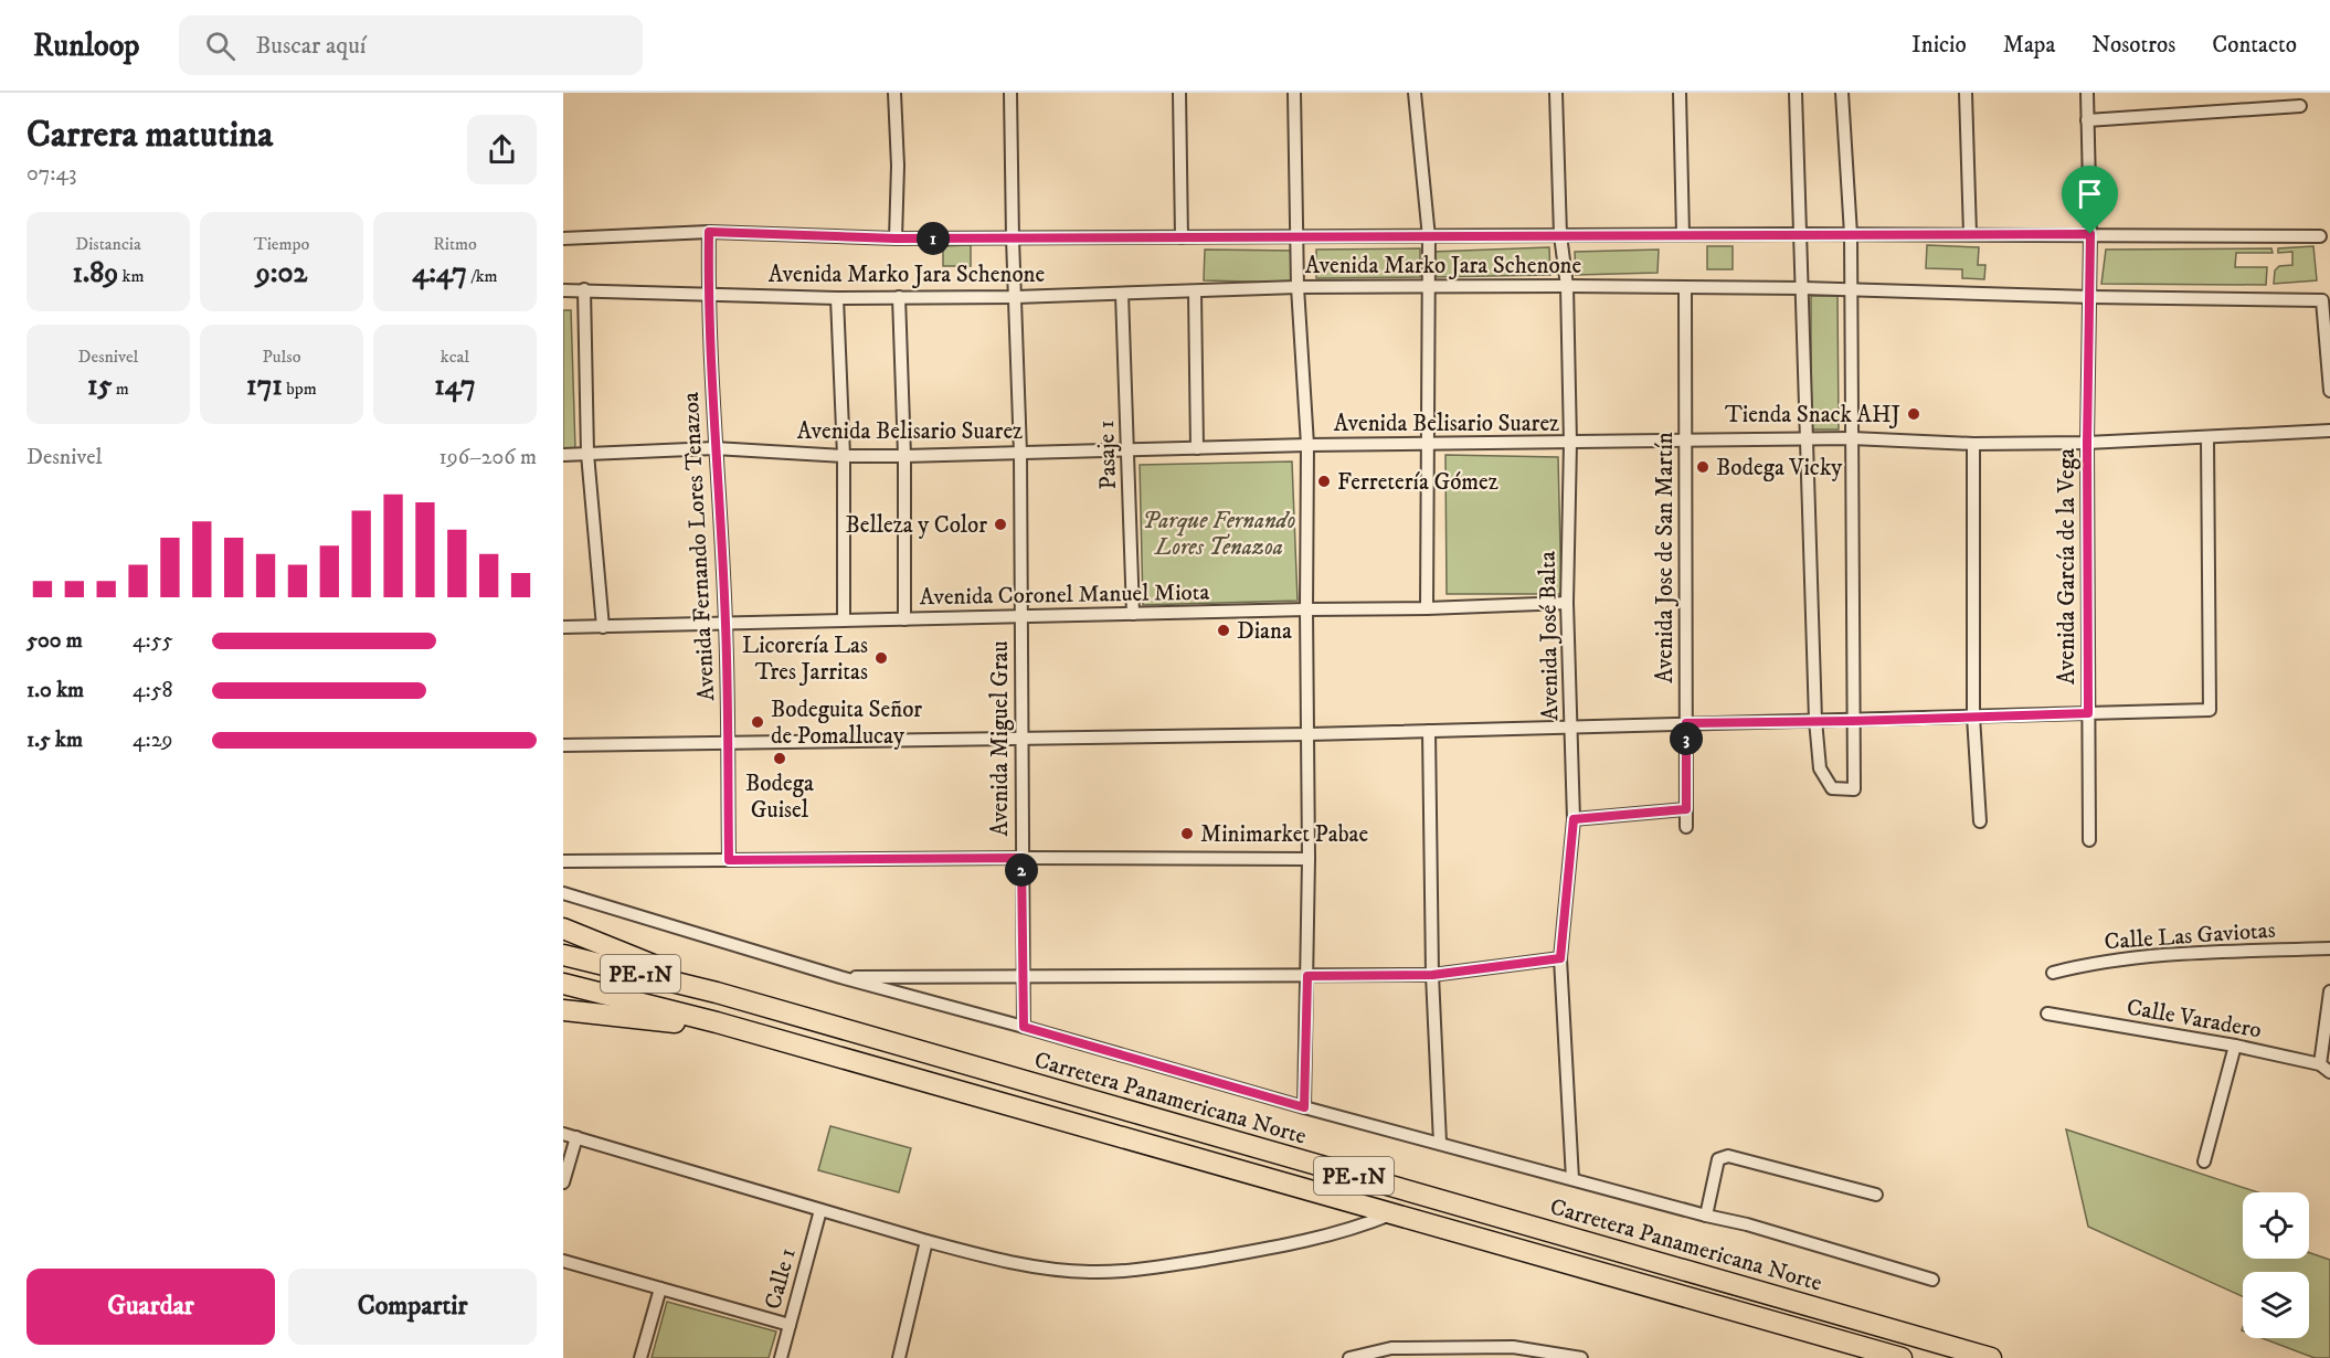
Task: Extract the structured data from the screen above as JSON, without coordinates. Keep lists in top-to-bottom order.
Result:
{
  "streets": {
    "highway": ["PE-1N", "Carretera Panamericana Norte"],
    "street": [
      "Avenida Marko Jara Schenone",
      "Avenida Belisario Suarez",
      "Pasaje 1",
      "Avenida Fernando Lores Tenazoa",
      "Avenida Jose de San Martín",
      "Avenida García de la Vega",
      "Avenida Coronel Manuel Miota",
      "Avenida José Balta",
      "Avenida Miguel Grau",
      "Calle Las Gaviotas",
      "Calle Varadero",
      "Calle 1"
    ]
  },
  "crossings": [
    ["Avenida Marko Jara Schenone", "Pasaje 1"],
    ["Avenida Marko Jara Schenone", "Avenida Fernando Lores Tenazoa"],
    ["Avenida Marko Jara Schenone", "Avenida Jose de San Martín"],
    ["Avenida Marko Jara Schenone", "Avenida García de la Vega"],
    ["Avenida Marko Jara Schenone", "Avenida José Balta"],
    ["Avenida Marko Jara Schenone", "Avenida Miguel Grau"],
    ["Avenida Belisario Suarez", "Pasaje 1"],
    ["Avenida Belisario Suarez", "Avenida Fernando Lores Tenazoa"],
    ["Avenida Belisario Suarez", "Avenida Jose de San Martín"],
    ["Avenida Belisario Suarez", "Avenida García de la Vega"],
    ["Avenida Belisario Suarez", "Avenida José Balta"],
    ["Avenida Belisario Suarez", "Avenida Miguel Grau"],
    ["Pasaje 1", "Avenida Coronel Manuel Miota"],
    ["Avenida Fernando Lores Tenazoa", "Avenida Coronel Manuel Miota"],
    ["Avenida Coronel Manuel Miota", "Avenida José Balta"],
    ["Avenida Coronel Manuel Miota", "Avenida Miguel Grau"]
  ],
  "parks": ["Parque Fernando Lores Tenazoa"],
  "places": [
    "Tienda Snack AHJ",
    "Bodega Vicky",
    "Ferretería Gómez",
    "Belleza y Color",
    "Diana",
    "Licorería Las Tres Jarritas",
    "Bodeguita Señor de Pomallucay",
    "Bodega Guisel",
    "Minimarket Pabae"
  ],
  "page": {
    "header": "Runloop",
    "search": "Buscar aquí",
    "nav": [
      "Inicio",
      "Mapa",
      "Nosotros",
      "Contacto"
    ],
    "heading": ["Carrera matutina", "07:43"],
    "stats": [
      ["Distancia", "1.89 km"],
      ["Tiempo", "9:02"],
      ["Ritmo", "4:47 /km"],
      ["Desnivel", "15 m"],
      ["Pulso", "171 bpm"],
      ["kcal", "147"]
    ],
    "pins": ["1", "3", "2"],
    "chart": ["Desnivel", "196–206 m"],
    "list": [
      {
        "name": "500 m",
        "note": "4:55"
      },
      {
        "name": "1.0 km",
        "note": "4:58"
      },
      {
        "name": "1.5 km",
        "note": "4:29"
      }
    ],
    "buttons": ["Guardar", "Compartir"]
  }
}
